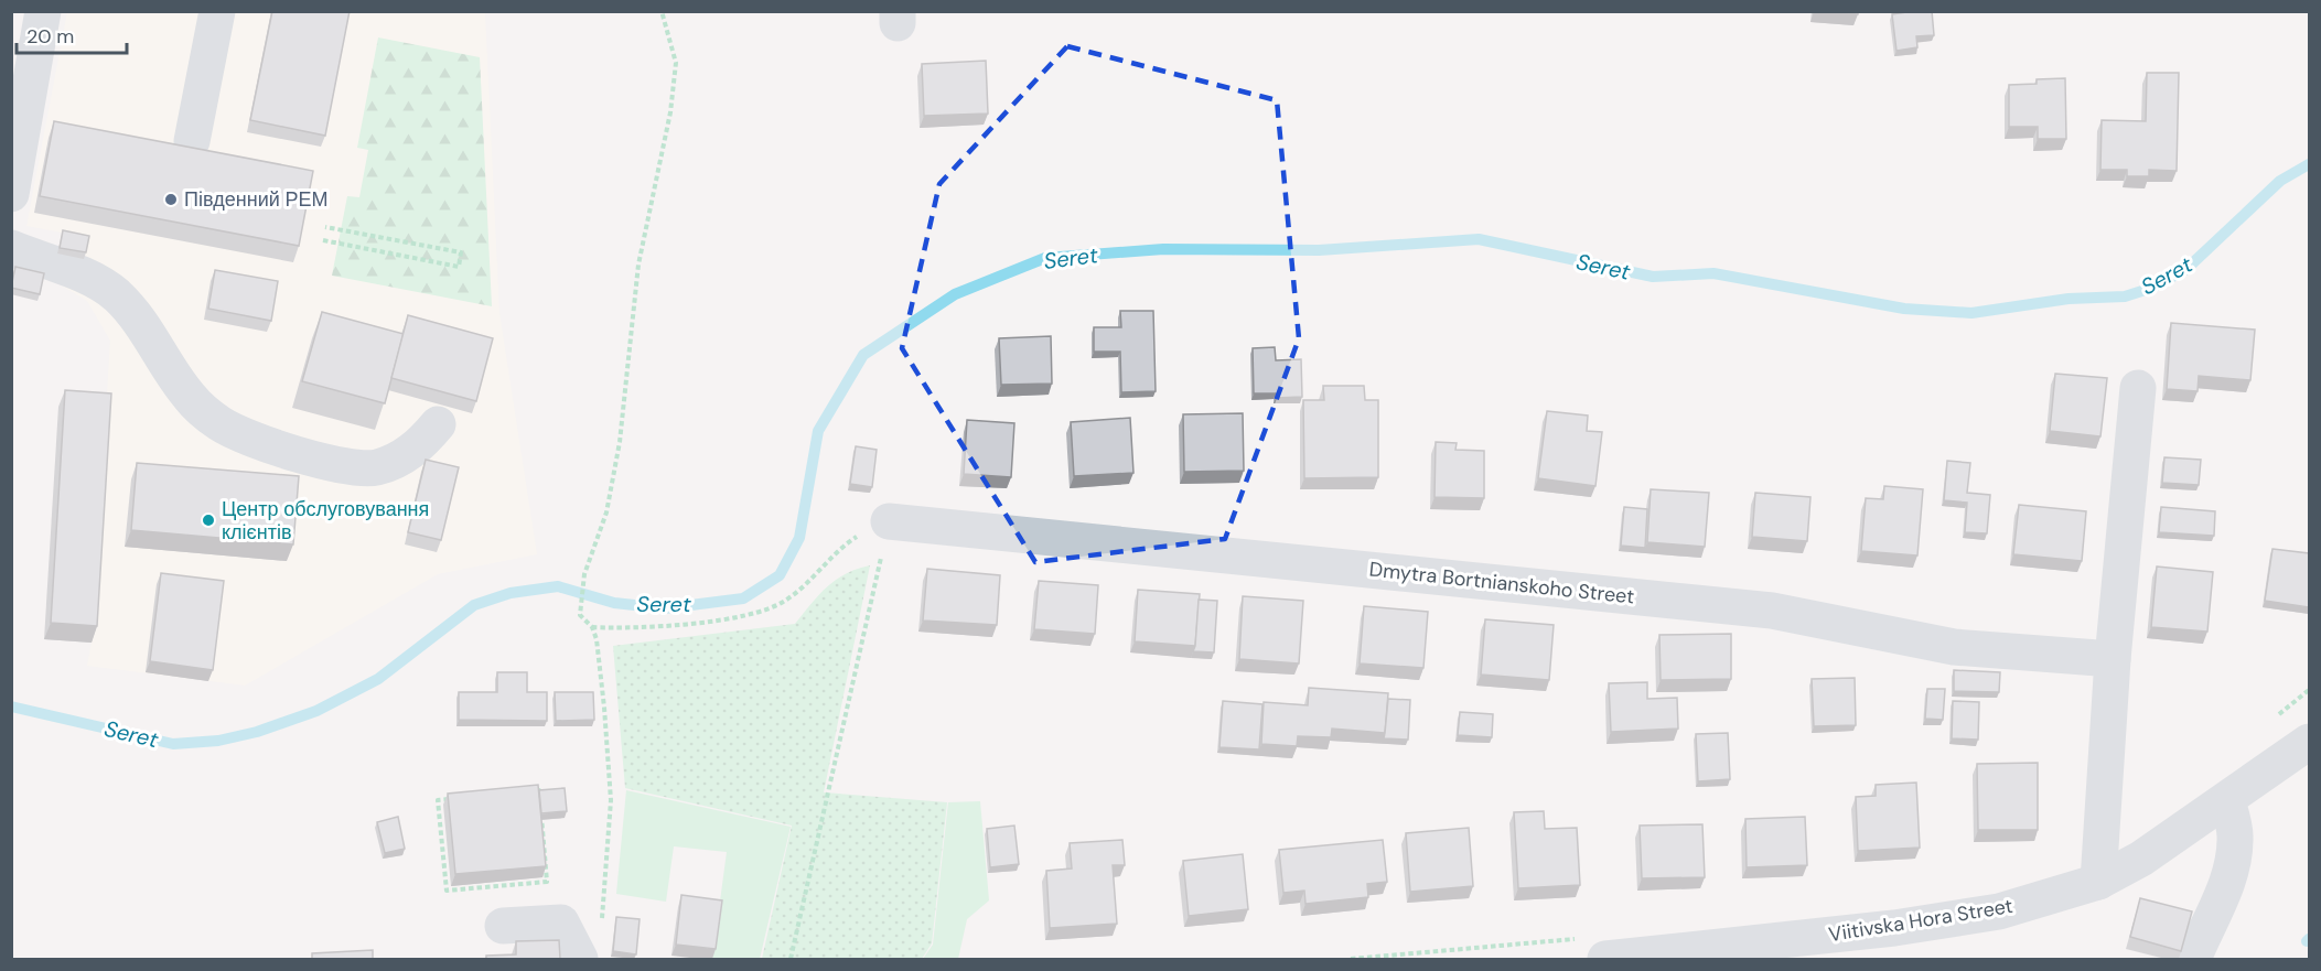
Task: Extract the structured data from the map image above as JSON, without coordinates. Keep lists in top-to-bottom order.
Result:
{
  "streets": {
    "street": ["Dmytra Bortnianskoho Street", "Viitivska Hora Street"]
  },
  "water": ["Seret"],
  "places": ["Південний РЕМ", "Центр обслуговування клієнтів"],
  "scale_bar": "20 m"
}
